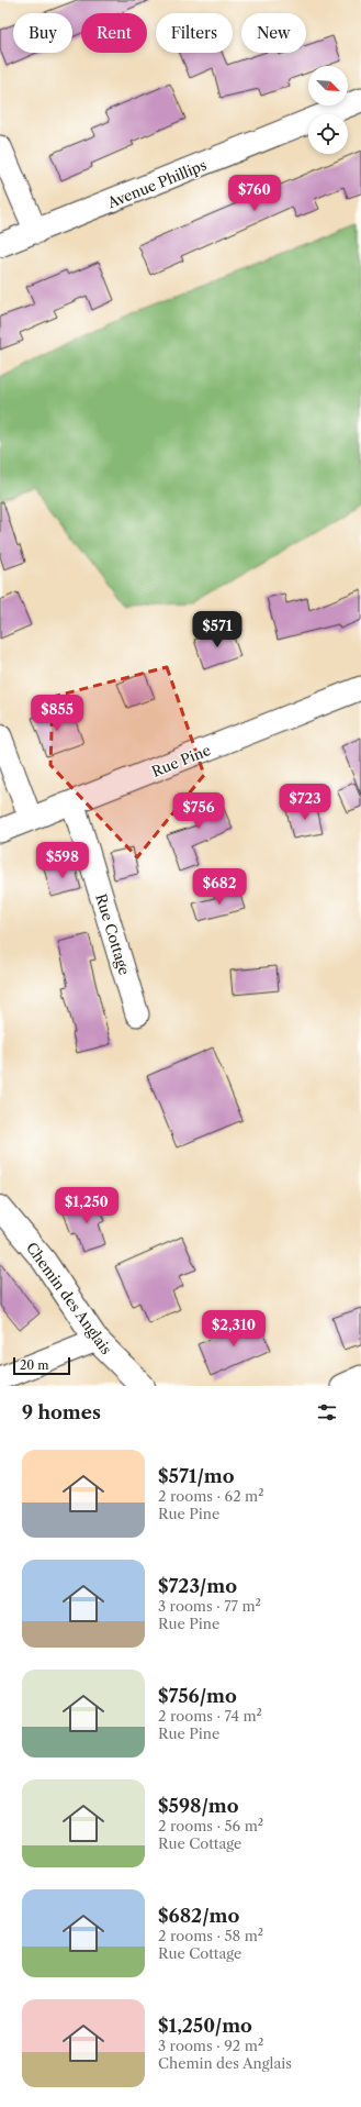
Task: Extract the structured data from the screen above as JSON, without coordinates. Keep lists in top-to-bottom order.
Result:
{
  "streets": {
    "street": [
      "Avenue Phillips",
      "Rue Pine",
      "Rue Cottage",
      "Chemin des Anglais"
    ]
  },
  "crossings": [
    ["Rue Pine", "Rue Cottage"]
  ],
  "scale_bar": "20 m",
  "north": "bottom right",
  "page": {
    "chip": [
      "Buy",
      "Rent",
      "Filters",
      "New"
    ],
    "price": [
      "$760",
      "$571",
      "$855",
      "$723",
      "$756",
      "$598",
      "$682",
      "$1,250",
      "$2,310"
    ],
    "scale": "20 m",
    "heading": "9 homes",
    "list": [
      {
        "name": "$571/mo",
        "note": "2 rooms · 62 m² · Rue Pine"
      },
      {
        "name": "$723/mo",
        "note": "3 rooms · 77 m² · Rue Pine"
      },
      {
        "name": "$756/mo",
        "note": "2 rooms · 74 m² · Rue Pine"
      },
      {
        "name": "$598/mo",
        "note": "2 rooms · 56 m² · Rue Cottage"
      },
      {
        "name": "$682/mo",
        "note": "2 rooms · 58 m² · Rue Cottage"
      },
      {
        "name": "$1,250/mo",
        "note": "3 rooms · 92 m² · Chemin des Anglais"
      }
    ]
  }
}
